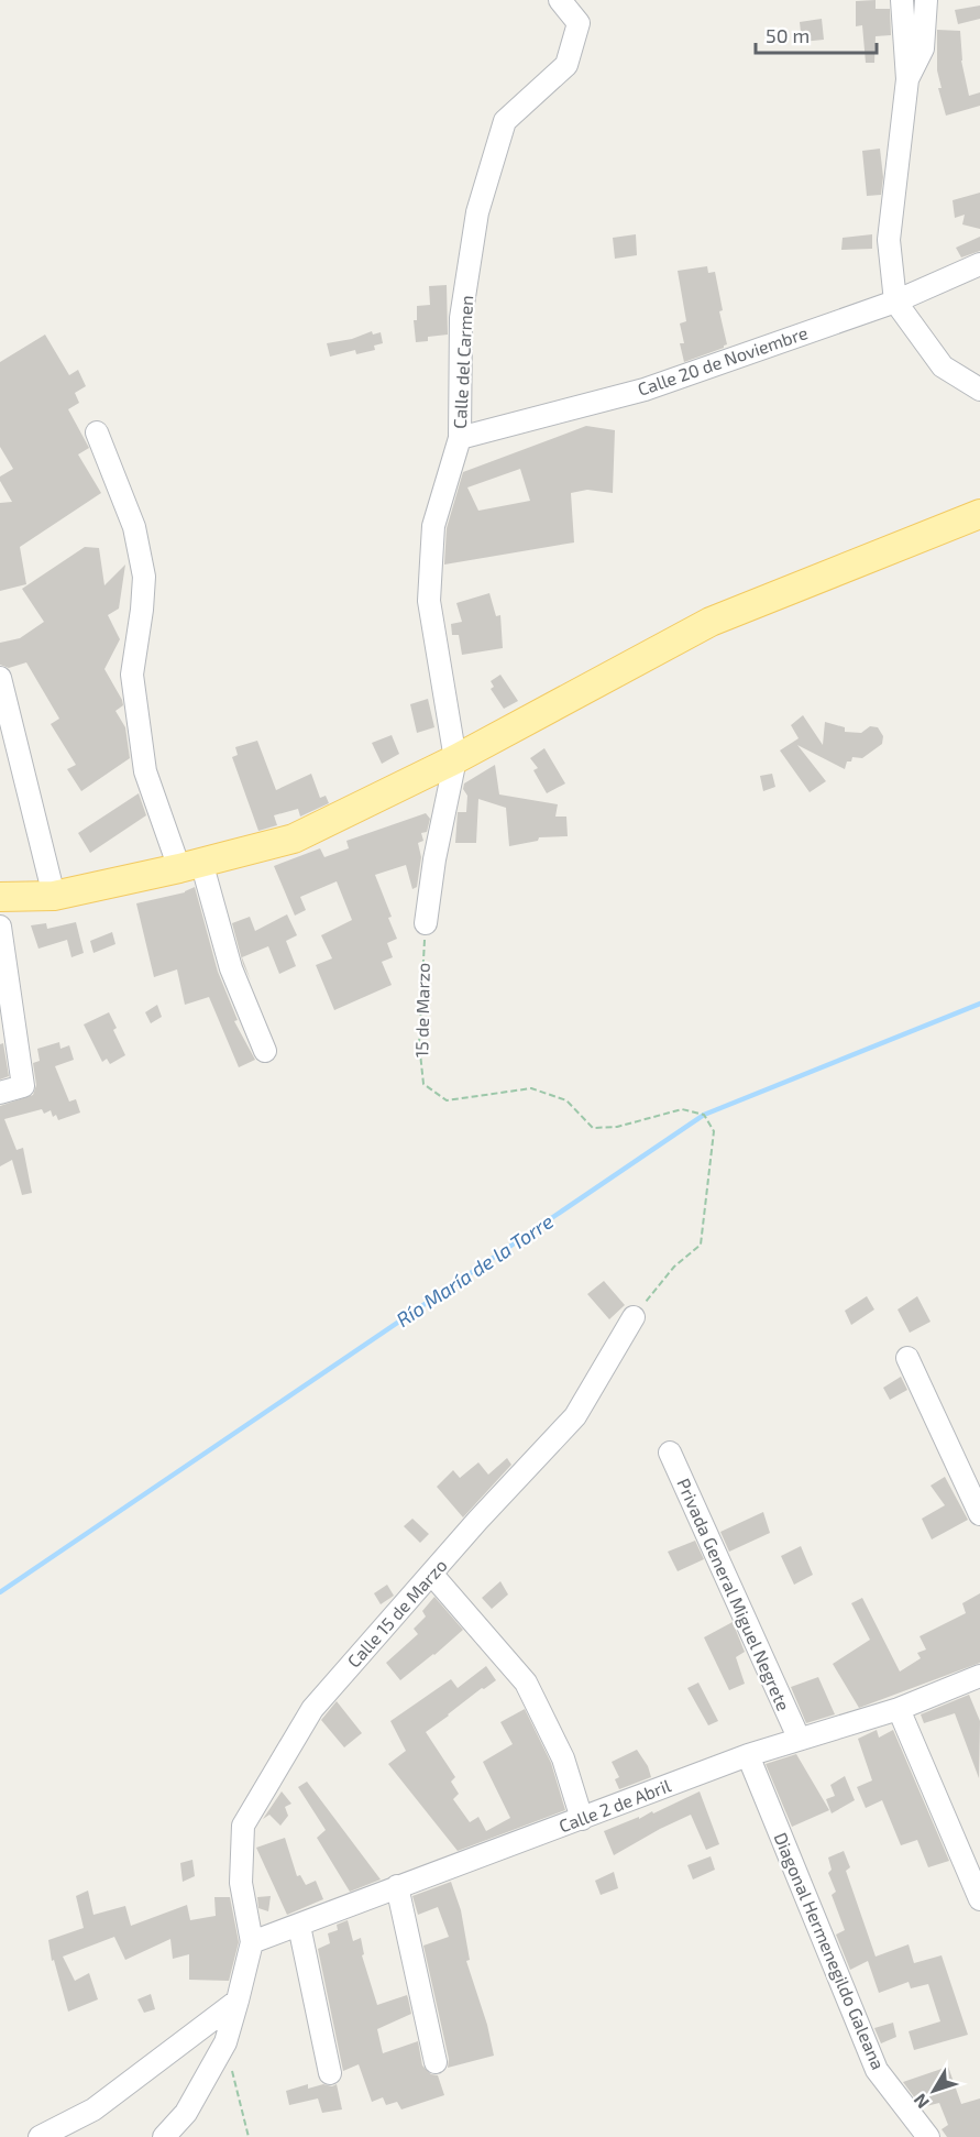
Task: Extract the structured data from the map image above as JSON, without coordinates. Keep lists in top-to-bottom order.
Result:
{
  "streets": {
    "street": [
      "Calle 20 de Noviembre",
      "Calle del Carmen",
      "Privada General Miguel Negrete",
      "Calle 15 de Marzo",
      "Calle 2 de Abril",
      "Diagonal Hermenegildo Galeana"
    ],
    "path": ["15 de Marzo"]
  },
  "crossings": [
    ["Calle 20 de Noviembre", "Calle del Carmen"],
    ["15 de Marzo", "Calle 15 de Marzo"],
    ["Privada General Miguel Negrete", "Calle 2 de Abril"],
    ["Calle 15 de Marzo", "Calle 2 de Abril"],
    ["Calle 2 de Abril", "Diagonal Hermenegildo Galeana"]
  ],
  "water": ["Río María de la Torre"],
  "scale_bar": "50 m",
  "north": "bottom left"
}
